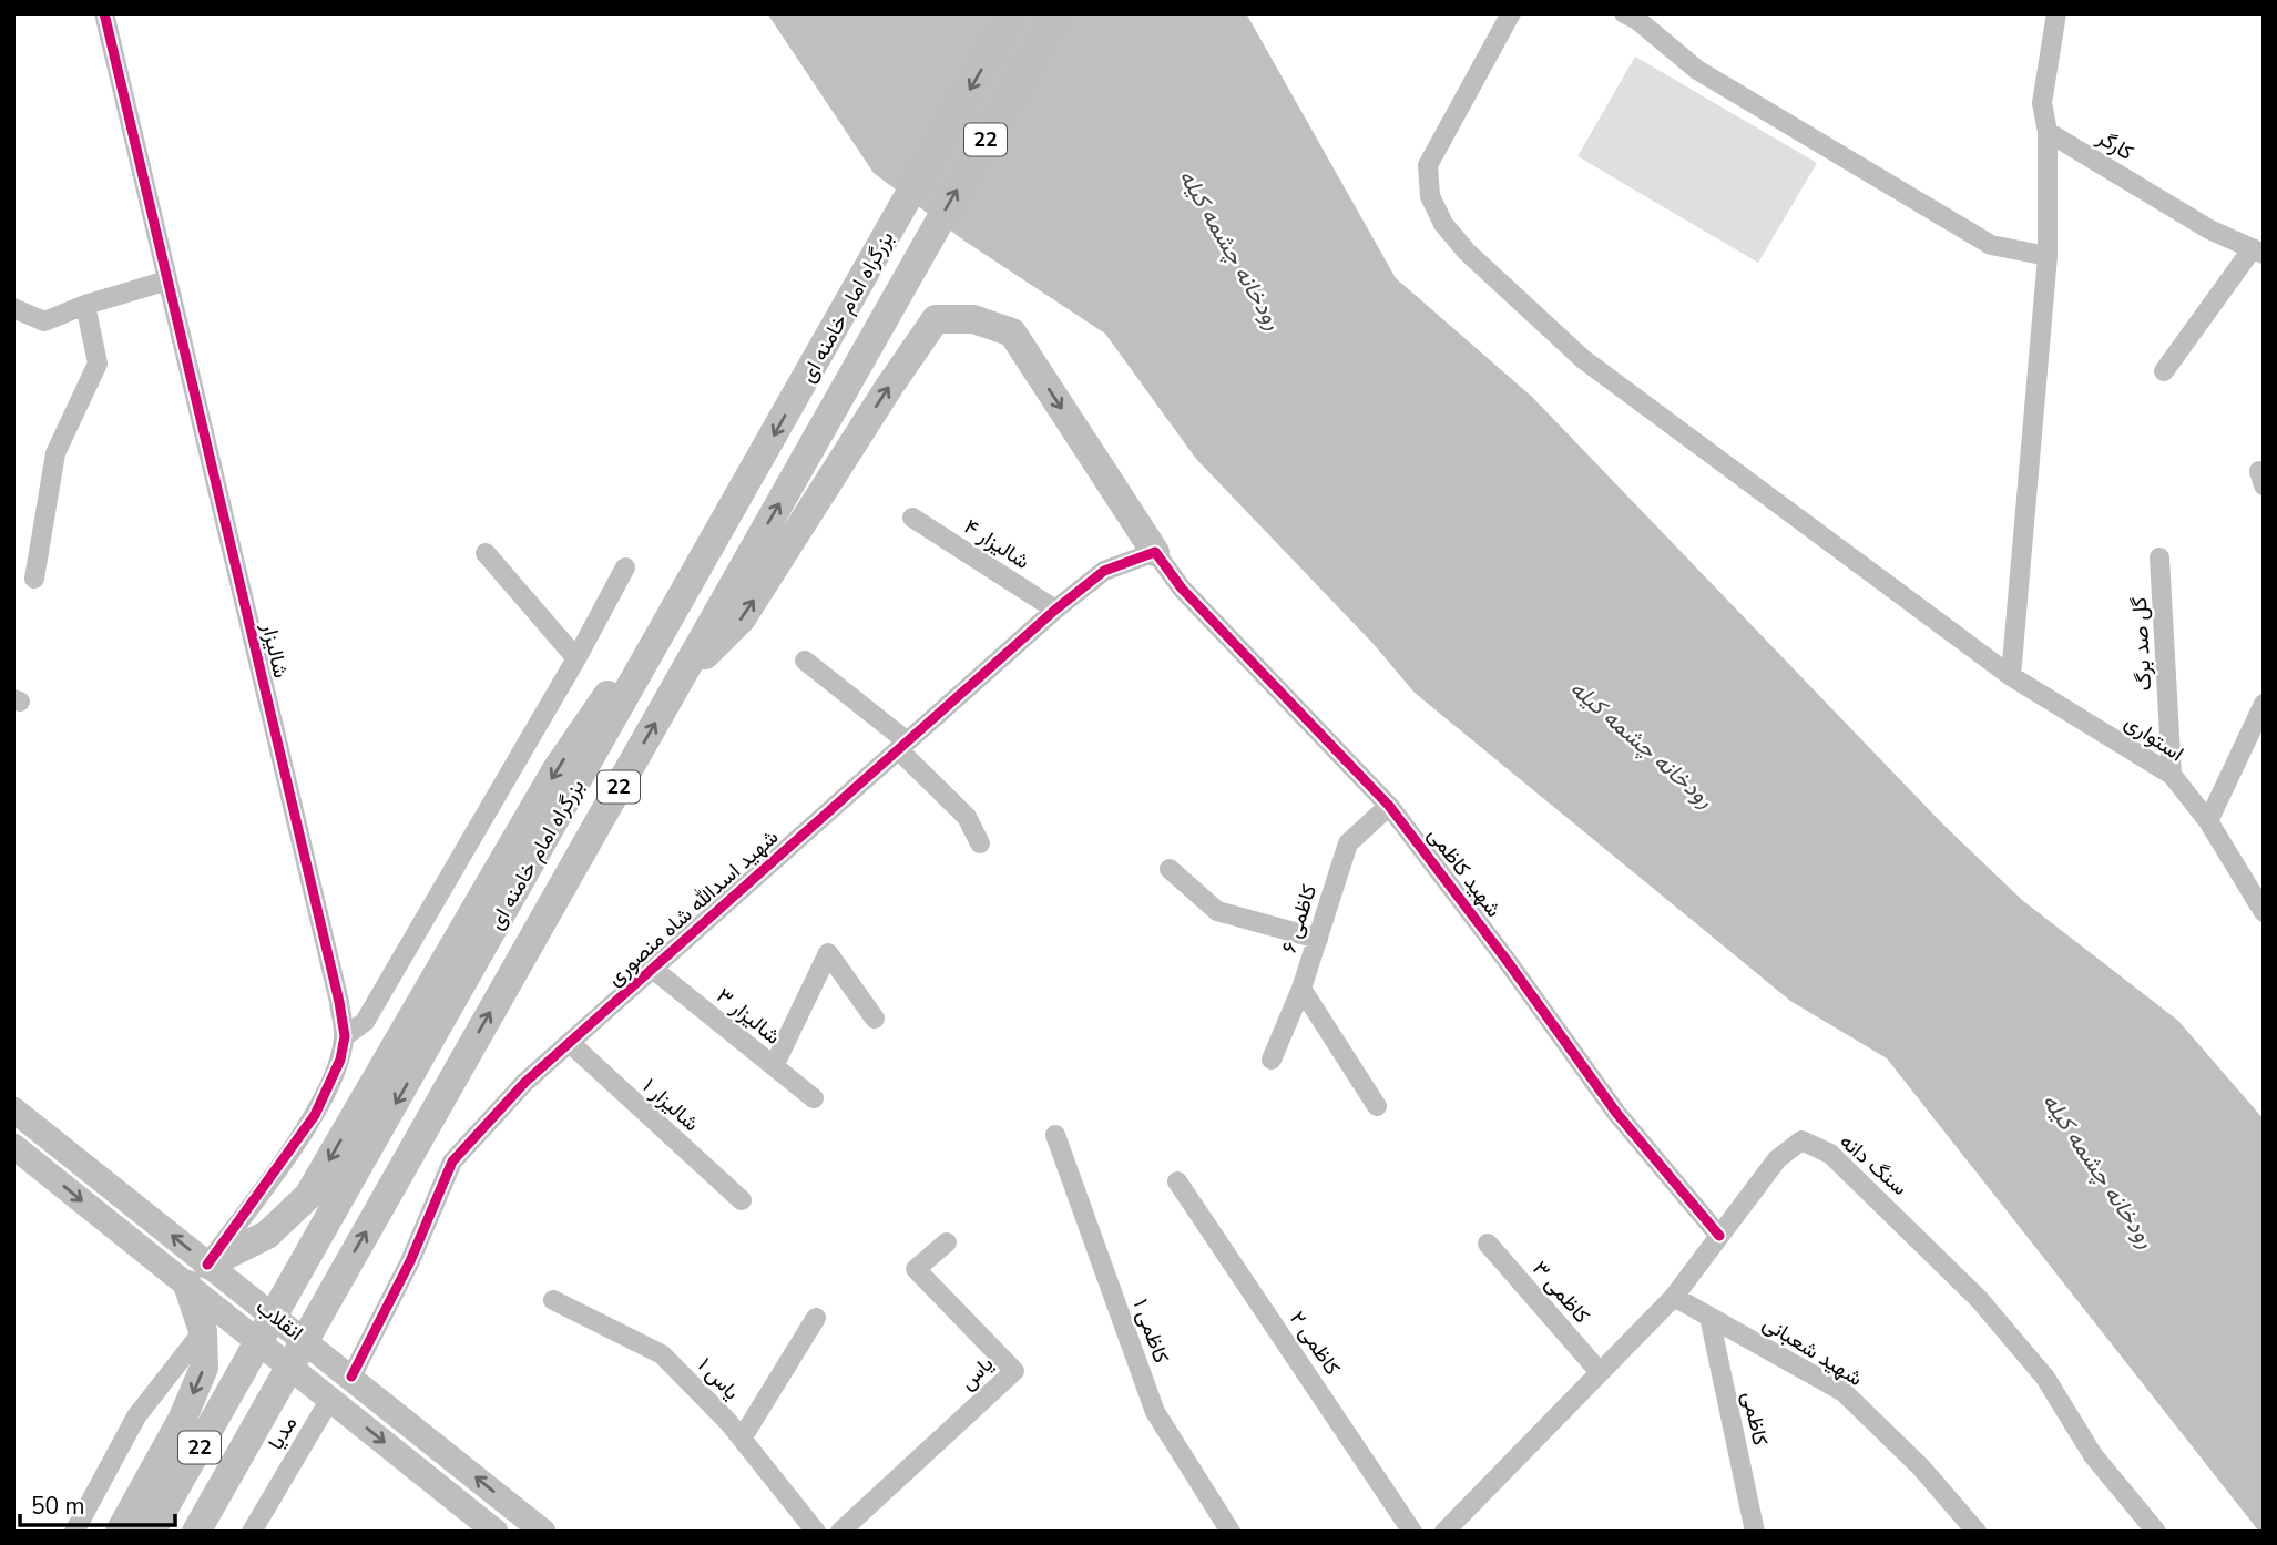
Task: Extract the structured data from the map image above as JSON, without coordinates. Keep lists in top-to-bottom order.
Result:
{
  "streets": {
    "highway": ["22", "بزرگراه امام خامنه ای"],
    "main road": ["انقلاب"],
    "street": [
      "کارگر",
      "شالیزار ۴",
      "گل صد برگ",
      "شالیزار",
      "استواری",
      "شهید کاظمی",
      "شهید اسدالله شاه منصوری",
      "کاظمی ۶",
      "شالیزار ۳",
      "شالیزار ۱",
      "سنگ دانه",
      "کاظمی ۳",
      "کاظمی ۱",
      "کاظمی ۲",
      "شهید شعبانی",
      "یاس",
      "یاس ۱",
      "کاظمی",
      "مدیا"
    ]
  },
  "crossings": [
    ["شالیزار ۴", "شهید اسدالله شاه منصوری"],
    ["گل صد برگ", "استواری"],
    ["شالیزار", "انقلاب"],
    ["شهید کاظمی", "شهید اسدالله شاه منصوری"],
    ["شهید کاظمی", "کاظمی ۶"],
    ["شهید کاظمی", "سنگ دانه"],
    ["شهید اسدالله شاه منصوری", "شالیزار ۳"],
    ["شهید اسدالله شاه منصوری", "شالیزار ۱"],
    ["شهید اسدالله شاه منصوری", "انقلاب"],
    ["سنگ دانه", "کاظمی ۳"],
    ["سنگ دانه", "شهید شعبانی"],
    ["انقلاب", "مدیا"],
    ["شهید شعبانی", "کاظمی"]
  ],
  "water": ["رودخانه چشمه کیله"],
  "scale_bar": "50 m"
}
